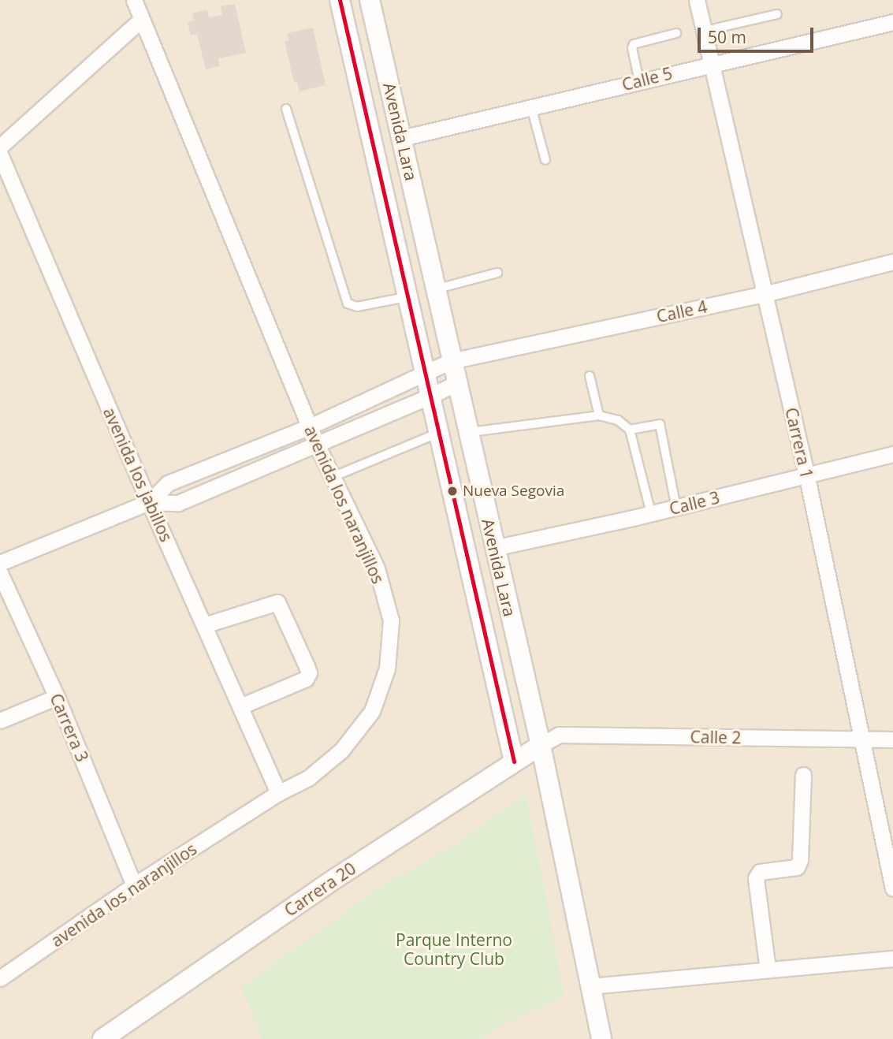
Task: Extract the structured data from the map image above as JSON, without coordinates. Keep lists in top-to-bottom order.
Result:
{
  "streets": {
    "street": [
      "Calle 5",
      "Avenida Lara",
      "Calle 4",
      "Carrera 1",
      "avenida los jabillos",
      "Calle 3",
      "avenida los naranjillos",
      "Carrera 3",
      "Calle 2",
      "Carrera 20"
    ]
  },
  "crossings": [
    ["Calle 5", "Avenida Lara"],
    ["Calle 5", "Carrera 1"],
    ["Avenida Lara", "Calle 4"],
    ["Avenida Lara", "Calle 3"],
    ["Avenida Lara", "Calle 2"],
    ["Avenida Lara", "Carrera 20"],
    ["Calle 4", "Carrera 1"],
    ["Calle 4", "avenida los jabillos"],
    ["Calle 4", "avenida los naranjillos"],
    ["Carrera 1", "Calle 3"],
    ["Carrera 1", "Calle 2"],
    ["avenida los jabillos", "avenida los naranjillos"],
    ["avenida los naranjillos", "Carrera 3"],
    ["Calle 2", "Carrera 20"]
  ],
  "parks": ["Parque Interno Country Club"],
  "places": ["Nueva Segovia"],
  "scale_bar": "50 m"
}
